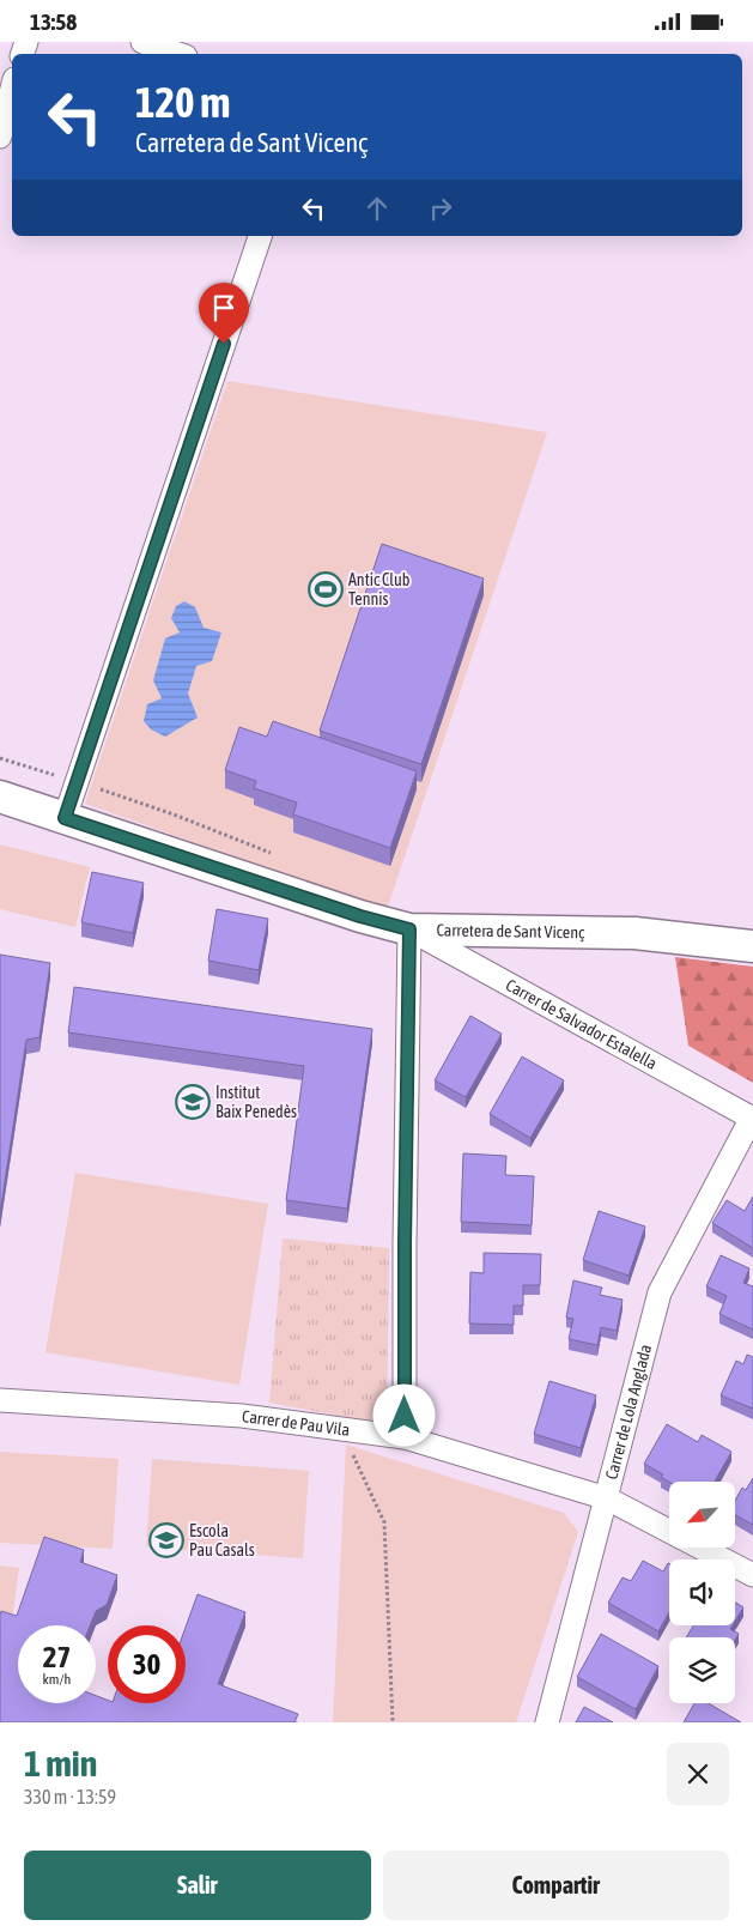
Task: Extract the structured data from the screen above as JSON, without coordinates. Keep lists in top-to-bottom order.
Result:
{
  "streets": {
    "street": [
      "Carretera de Sant Vicenç",
      "Carrer de Salvador Estalella",
      "Carrer de Lola Anglada",
      "Carrer de Pau Vila"
    ]
  },
  "crossings": [
    ["Carretera de Sant Vicenç", "Carrer de Salvador Estalella"],
    ["Carrer de Salvador Estalella", "Carrer de Lola Anglada"],
    ["Carrer de Lola Anglada", "Carrer de Pau Vila"]
  ],
  "places": {
    "sports": ["Antic Club Tennis"],
    "school or university": ["Institut Baix Penedès", "Escola Pau Casals"]
  },
  "north": "bottom left",
  "page": {
    "status": "13:58",
    "turn": ["120 m", "Carretera de Sant Vicenç"],
    "speed": "27 km/h",
    "limit": "30",
    "heading": ["1 min", "330 m · 13:59"],
    "buttons": ["Salir", "Compartir"]
  }
}
